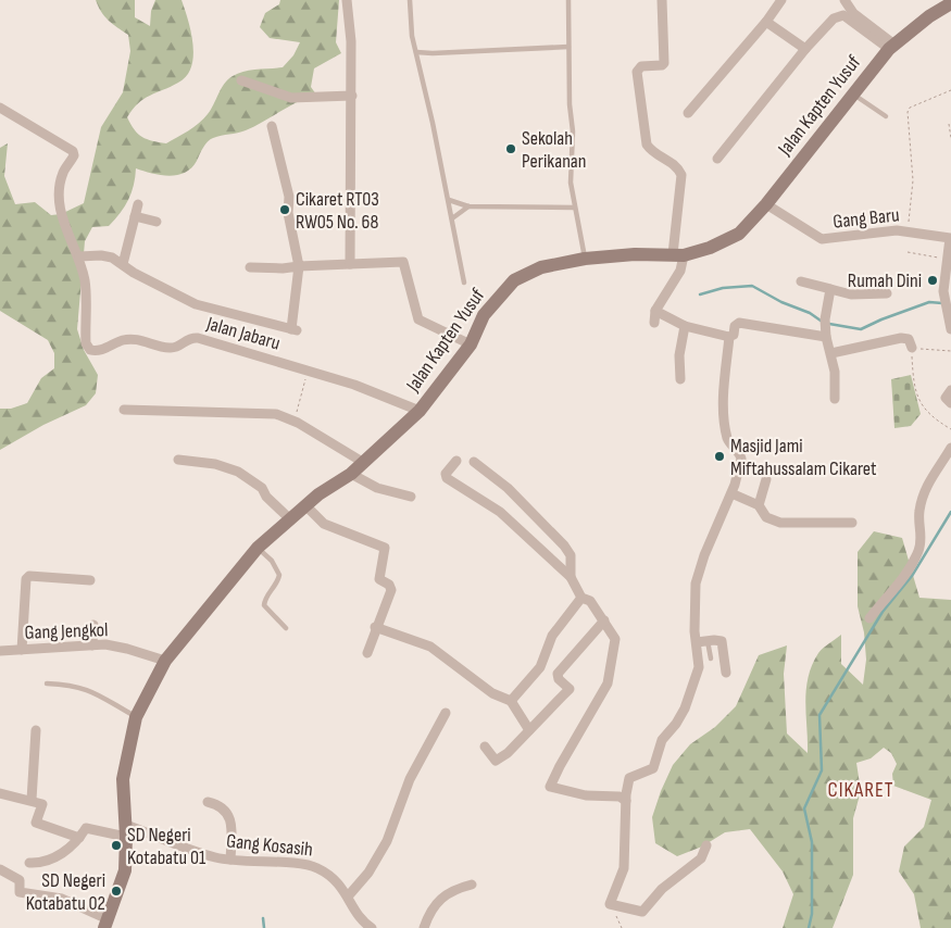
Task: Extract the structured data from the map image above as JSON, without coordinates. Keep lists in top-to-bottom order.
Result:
{
  "streets": {
    "main road": ["Jalan Kapten Yusuf"],
    "street": [
      "Gang Baru",
      "Jalan Jabaru",
      "Gang Jengkol",
      "Gang Kosasih"
    ]
  },
  "crossings": [
    ["Jalan Kapten Yusuf", "Gang Baru"],
    ["Jalan Kapten Yusuf", "Jalan Jabaru"],
    ["Jalan Kapten Yusuf", "Gang Jengkol"],
    ["Jalan Kapten Yusuf", "Gang Kosasih"]
  ],
  "districts": ["CIKARET"],
  "places": [
    "Sekolah Perikanan",
    "Cikaret RT03 RW05 No. 68",
    "Rumah Dini",
    "Masjid Jami Miftahussalam Cikaret",
    "SD Negeri Kotabatu 01",
    "SD Negeri Kotabatu 02"
  ]
}
